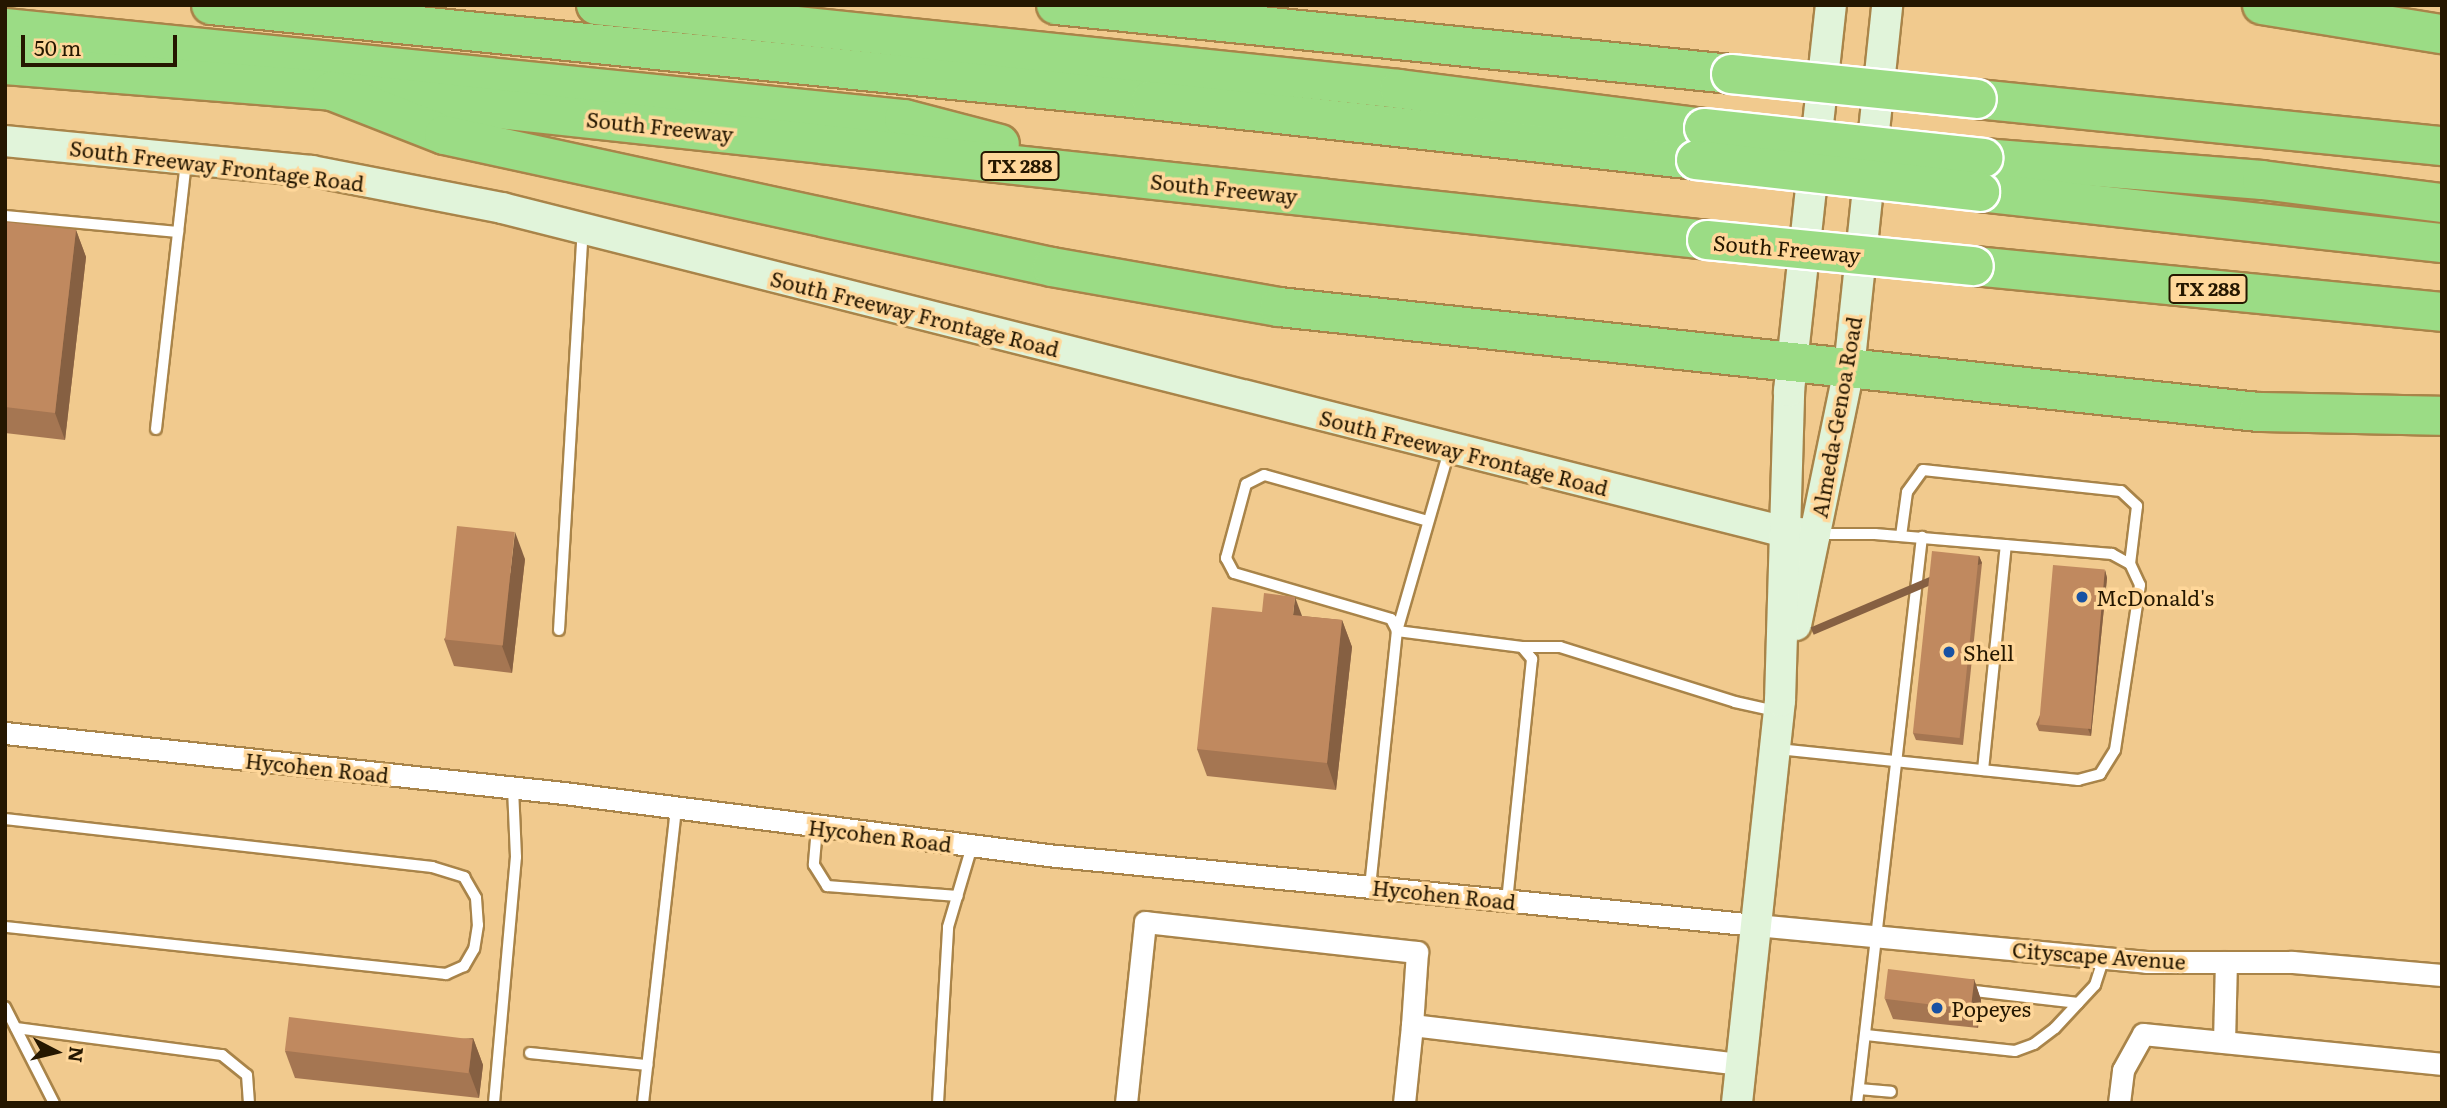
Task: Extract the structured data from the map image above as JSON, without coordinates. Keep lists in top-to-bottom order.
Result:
{
  "streets": {
    "highway": ["South Freeway", "TX 288"],
    "main road": ["South Freeway Frontage Road", "Almeda-Genoa Road"],
    "street": ["Hycohen Road", "Cityscape Avenue"]
  },
  "crossings": [
    ["South Freeway Frontage Road", "Almeda-Genoa Road"],
    ["Almeda-Genoa Road", "Hycohen Road"],
    ["Almeda-Genoa Road", "Cityscape Avenue"],
    ["Hycohen Road", "Cityscape Avenue"]
  ],
  "places": ["McDonald's", "Shell", "Popeyes"],
  "scale_bar": "50 m",
  "north": "right"
}
